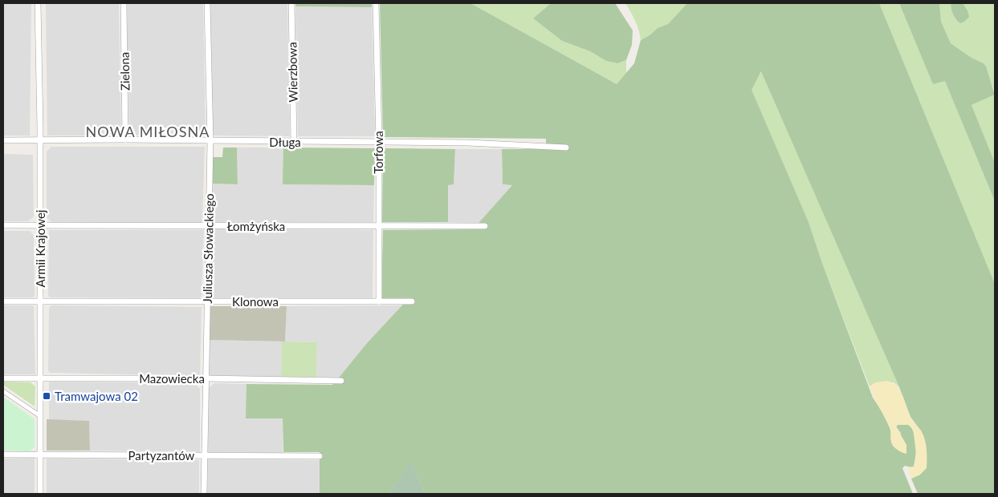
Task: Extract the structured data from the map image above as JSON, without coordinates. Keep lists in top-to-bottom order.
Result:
{
  "streets": {
    "street": [
      "Zielona",
      "Wierzbowa",
      "Długa",
      "Torfowa",
      "Łomżyńska",
      "Armii Krajowej",
      "Juliusza Słowackiego",
      "Klonowa",
      "Mazowiecka",
      "Partyzantów"
    ]
  },
  "crossings": [
    ["Zielona", "Długa"],
    ["Wierzbowa", "Długa"],
    ["Długa", "Torfowa"],
    ["Długa", "Armii Krajowej"],
    ["Długa", "Juliusza Słowackiego"],
    ["Torfowa", "Łomżyńska"],
    ["Torfowa", "Klonowa"],
    ["Łomżyńska", "Armii Krajowej"],
    ["Łomżyńska", "Juliusza Słowackiego"],
    ["Armii Krajowej", "Klonowa"],
    ["Armii Krajowej", "Mazowiecka"],
    ["Armii Krajowej", "Partyzantów"],
    ["Juliusza Słowackiego", "Klonowa"],
    ["Juliusza Słowackiego", "Mazowiecka"],
    ["Juliusza Słowackiego", "Partyzantów"]
  ],
  "districts": ["NOWA MIŁOSNA"],
  "places": {
    "transit": ["Tramwajowa 02"]
  }
}
